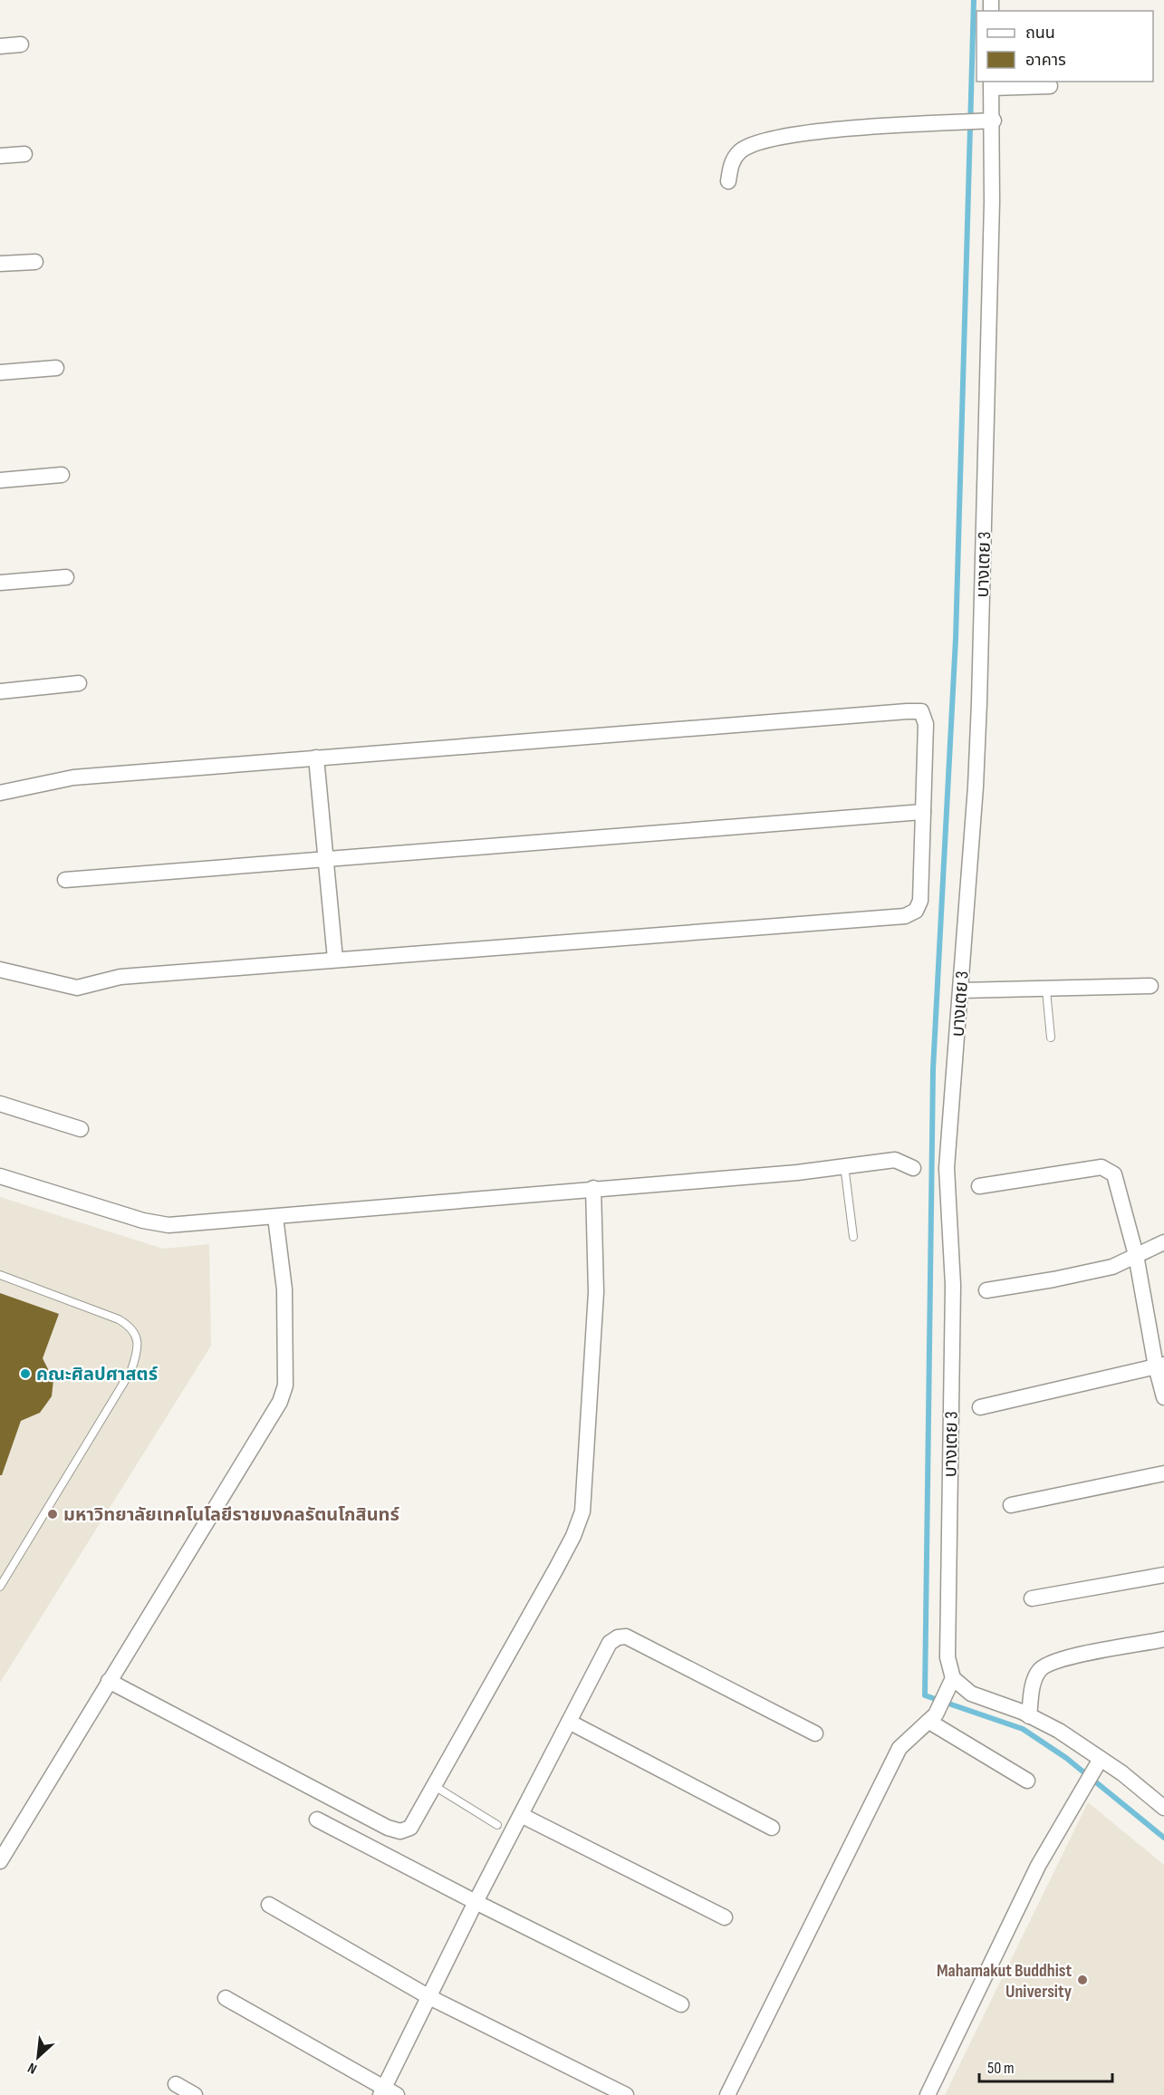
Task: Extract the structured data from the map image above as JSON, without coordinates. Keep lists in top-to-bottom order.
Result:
{
  "streets": {
    "street": ["บางเตย 3"]
  },
  "places": ["คณะศิลปศาสตร์", "มหาวิทยาลัยเทคโนโลยีราชมงคลรัตนโกสินทร์", "Mahamakut Buddhist University"],
  "legend": ["ถนน", "อาคาร"],
  "scale_bar": "50 m",
  "north": "bottom left"
}
